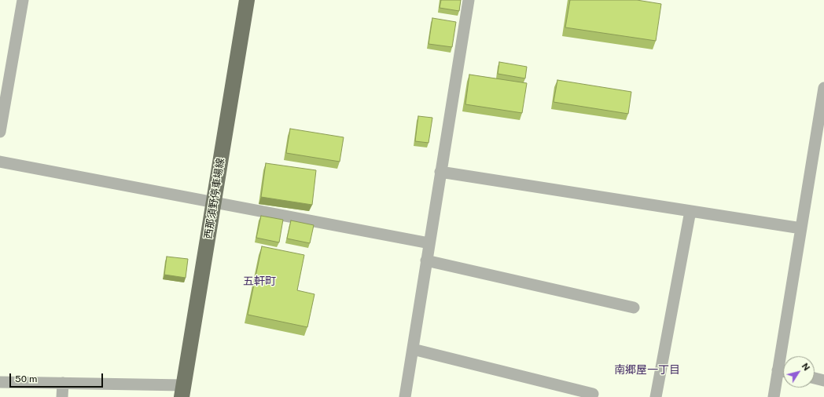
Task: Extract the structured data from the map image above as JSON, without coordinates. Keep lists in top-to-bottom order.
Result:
{
  "streets": {
    "main road": ["西那須野停車場線"]
  },
  "districts": ["五軒町", "南郷屋一丁目"],
  "scale_bar": "50 m",
  "north": "top right"
}
